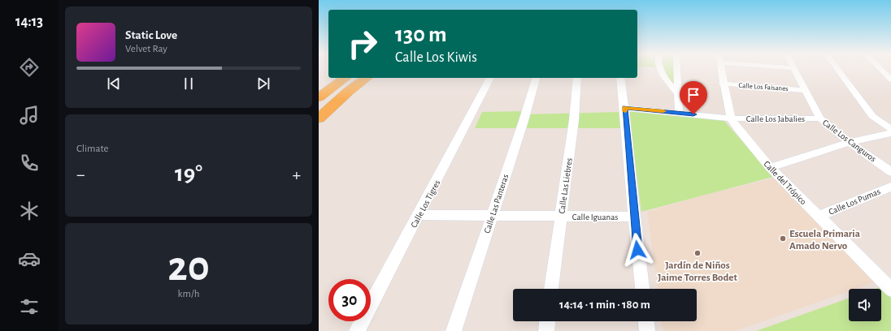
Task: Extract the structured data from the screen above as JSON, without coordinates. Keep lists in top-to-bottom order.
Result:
{
  "streets": {
    "street": [
      "Calle Los Faisanes",
      "Calle Los Jabalies",
      "Calle Los Canguros",
      "Calle del Trópico",
      "Calle Las Liebres",
      "Calle Los Pumas",
      "Calle Los Tigres",
      "Calle Las Panteras",
      "Calle Iguanas"
    ]
  },
  "crossings": [
    ["Calle Los Faisanes", "Calle Los Canguros"],
    ["Calle Los Faisanes", "Calle del Trópico"],
    ["Calle Los Jabalies", "Calle Los Canguros"],
    ["Calle Los Jabalies", "Calle del Trópico"],
    ["Calle del Trópico", "Calle Los Pumas"],
    ["Calle Las Liebres", "Calle Iguanas"],
    ["Calle Los Tigres", "Calle Iguanas"],
    ["Calle Las Panteras", "Calle Iguanas"]
  ],
  "places": ["Escuela Primaria Amado Nervo", "Jardín de Niños Jaime Torres Bodet"],
  "page": {
    "tabs": "14:13",
    "turn": ["130 m", "Calle Los Kiwis"],
    "song": ["Static Love", "Velvet Ray"],
    "tile": [
      "Climate",
      ["20", "km/h"]
    ],
    "heat": ["−", "19°", "+"],
    "limit": "30",
    "trip": "14:14 · 1 min · 180 m"
  }
}
